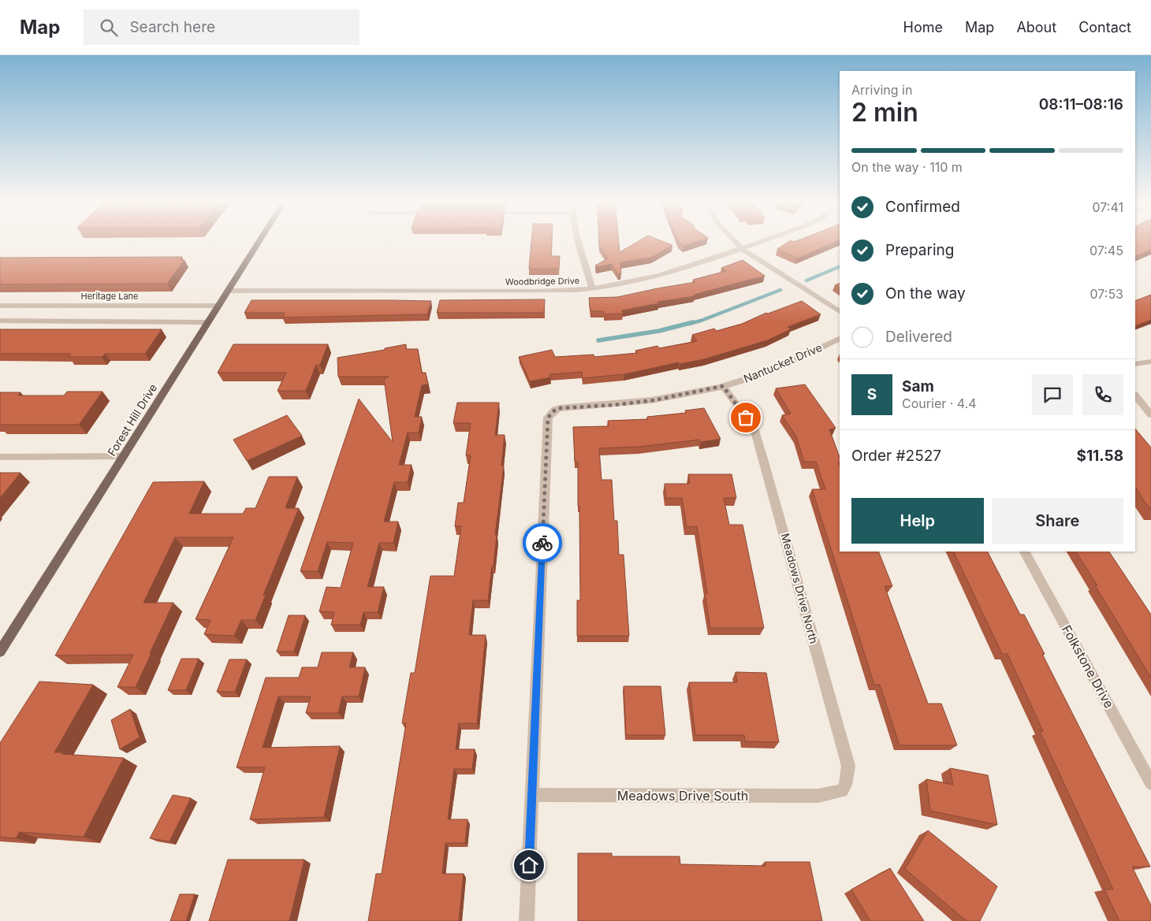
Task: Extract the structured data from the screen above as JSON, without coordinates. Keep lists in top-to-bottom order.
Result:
{
  "streets": {
    "main road": ["Forest Hill Drive"],
    "street": [
      "Woodbridge Drive",
      "Heritage Lane",
      "Nantucket Drive",
      "Meadows Drive North",
      "Folkstone Drive",
      "Meadows Drive South"
    ]
  },
  "crossings": [
    ["Woodbridge Drive", "Forest Hill Drive"],
    ["Heritage Lane", "Forest Hill Drive"],
    ["Nantucket Drive", "Meadows Drive North"],
    ["Nantucket Drive", "Meadows Drive South"],
    ["Meadows Drive North", "Meadows Drive South"]
  ],
  "page": {
    "header": "Map",
    "search": "Search here",
    "nav": [
      "Home",
      "Map",
      "About",
      "Contact"
    ],
    "heading": ["2 min", "Arriving in", "08:11–08:16"],
    "panel": [
      "Sam",
      "Courier · 4.4",
      "Order #2527",
      "$11.58"
    ],
    "bar": "On the way · 110 m",
    "list": [
      ["Confirmed", "07:41"],
      ["Preparing", "07:45"],
      ["On the way", "07:53"],
      "Delivered"
    ],
    "round": "S",
    "buttons": ["Help", "Share"]
  }
}
